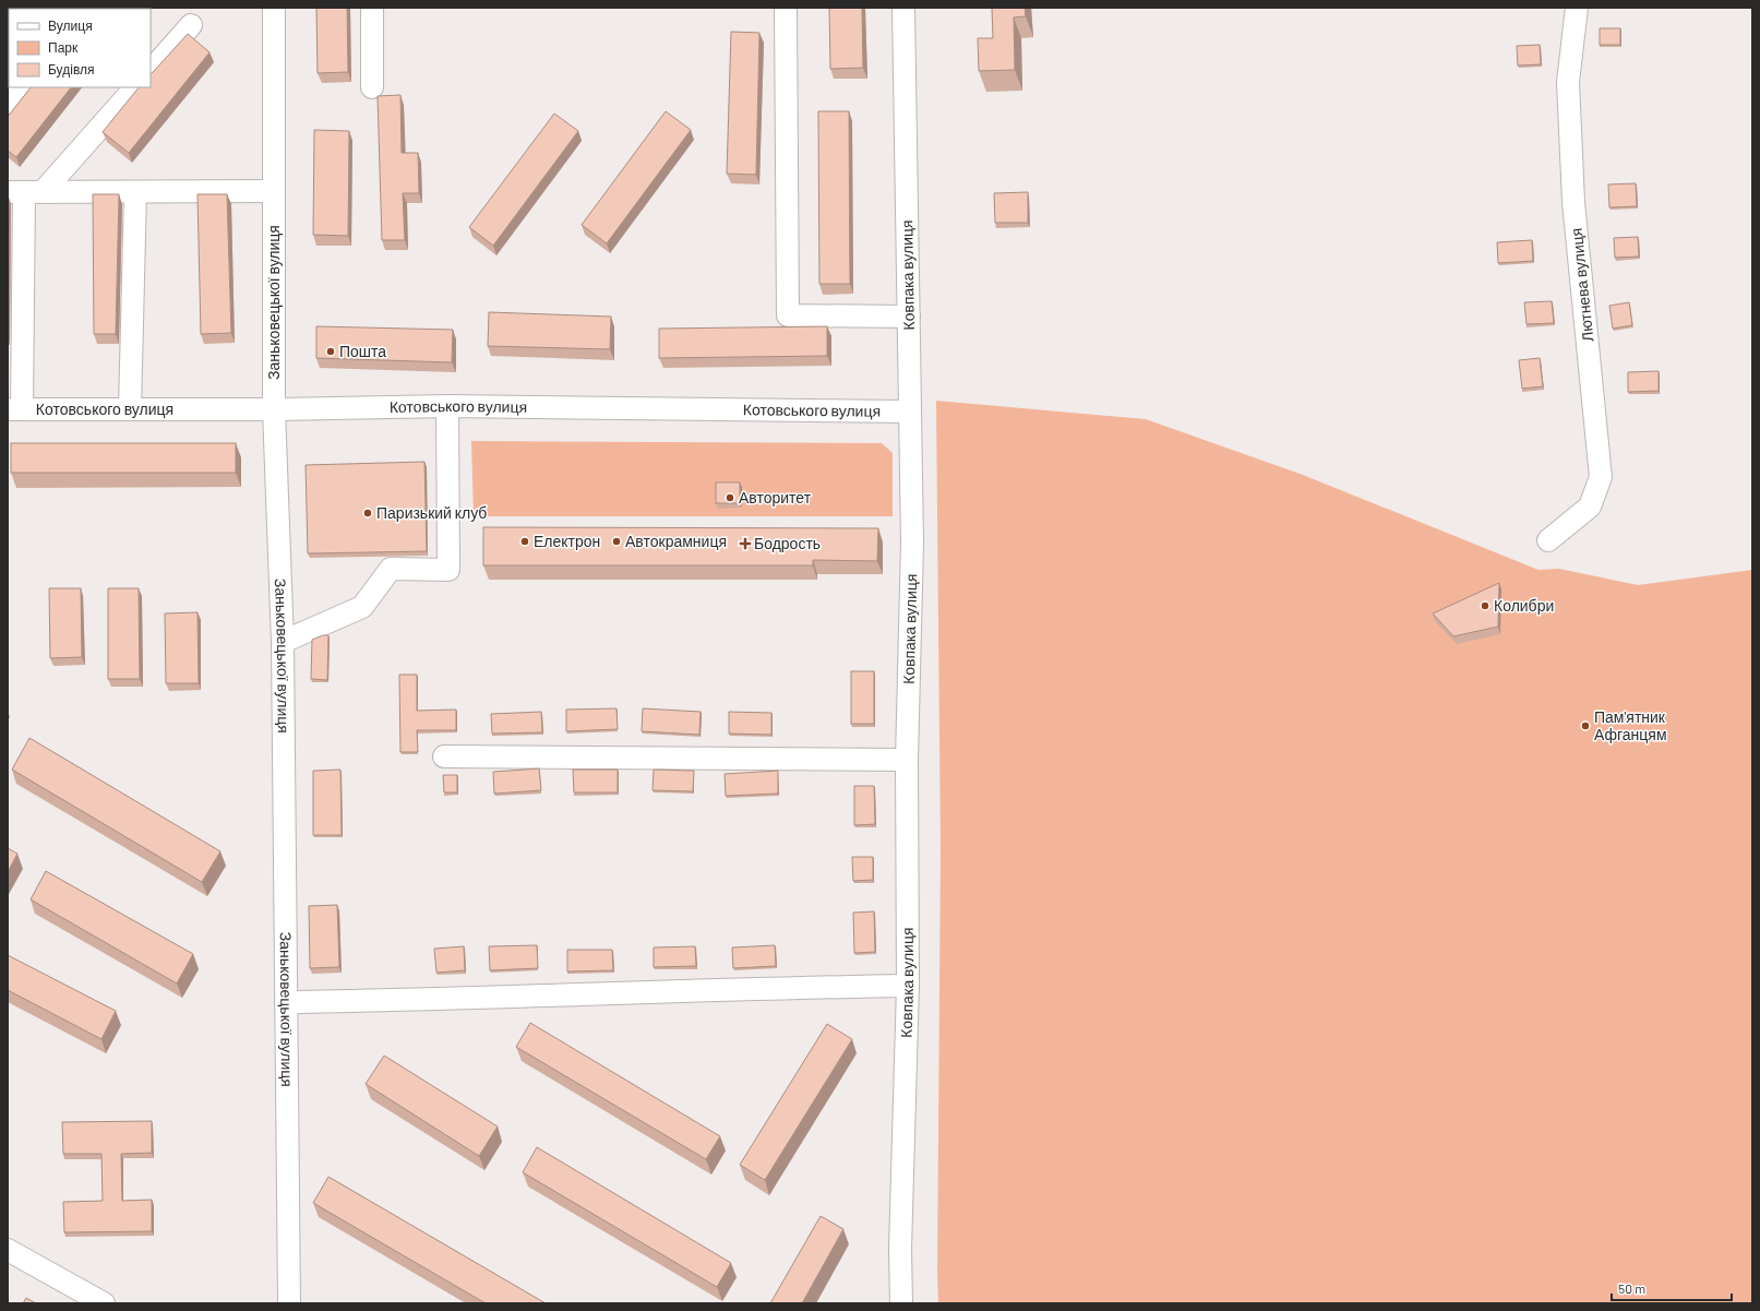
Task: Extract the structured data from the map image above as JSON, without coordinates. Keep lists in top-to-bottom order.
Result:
{
  "streets": {
    "street": [
      "Ковпака вулиця",
      "Лютнева вулиця",
      "Заньковецької вулиця",
      "Котовського вулиця"
    ]
  },
  "crossings": [
    ["Ковпака вулиця", "Котовського вулиця"],
    ["Заньковецької вулиця", "Котовського вулиця"]
  ],
  "places": {
    "other": [
      "Пошта",
      "Авторитет",
      "Паризький клуб",
      "Електрон",
      "Автокрамниця",
      "Колибри",
      "Пам'ятник Афганцям"
    ],
    "health": ["Бодрость"]
  },
  "legend": ["Вулиця", "Парк", "Будівля"],
  "scale_bar": "50 m"
}
